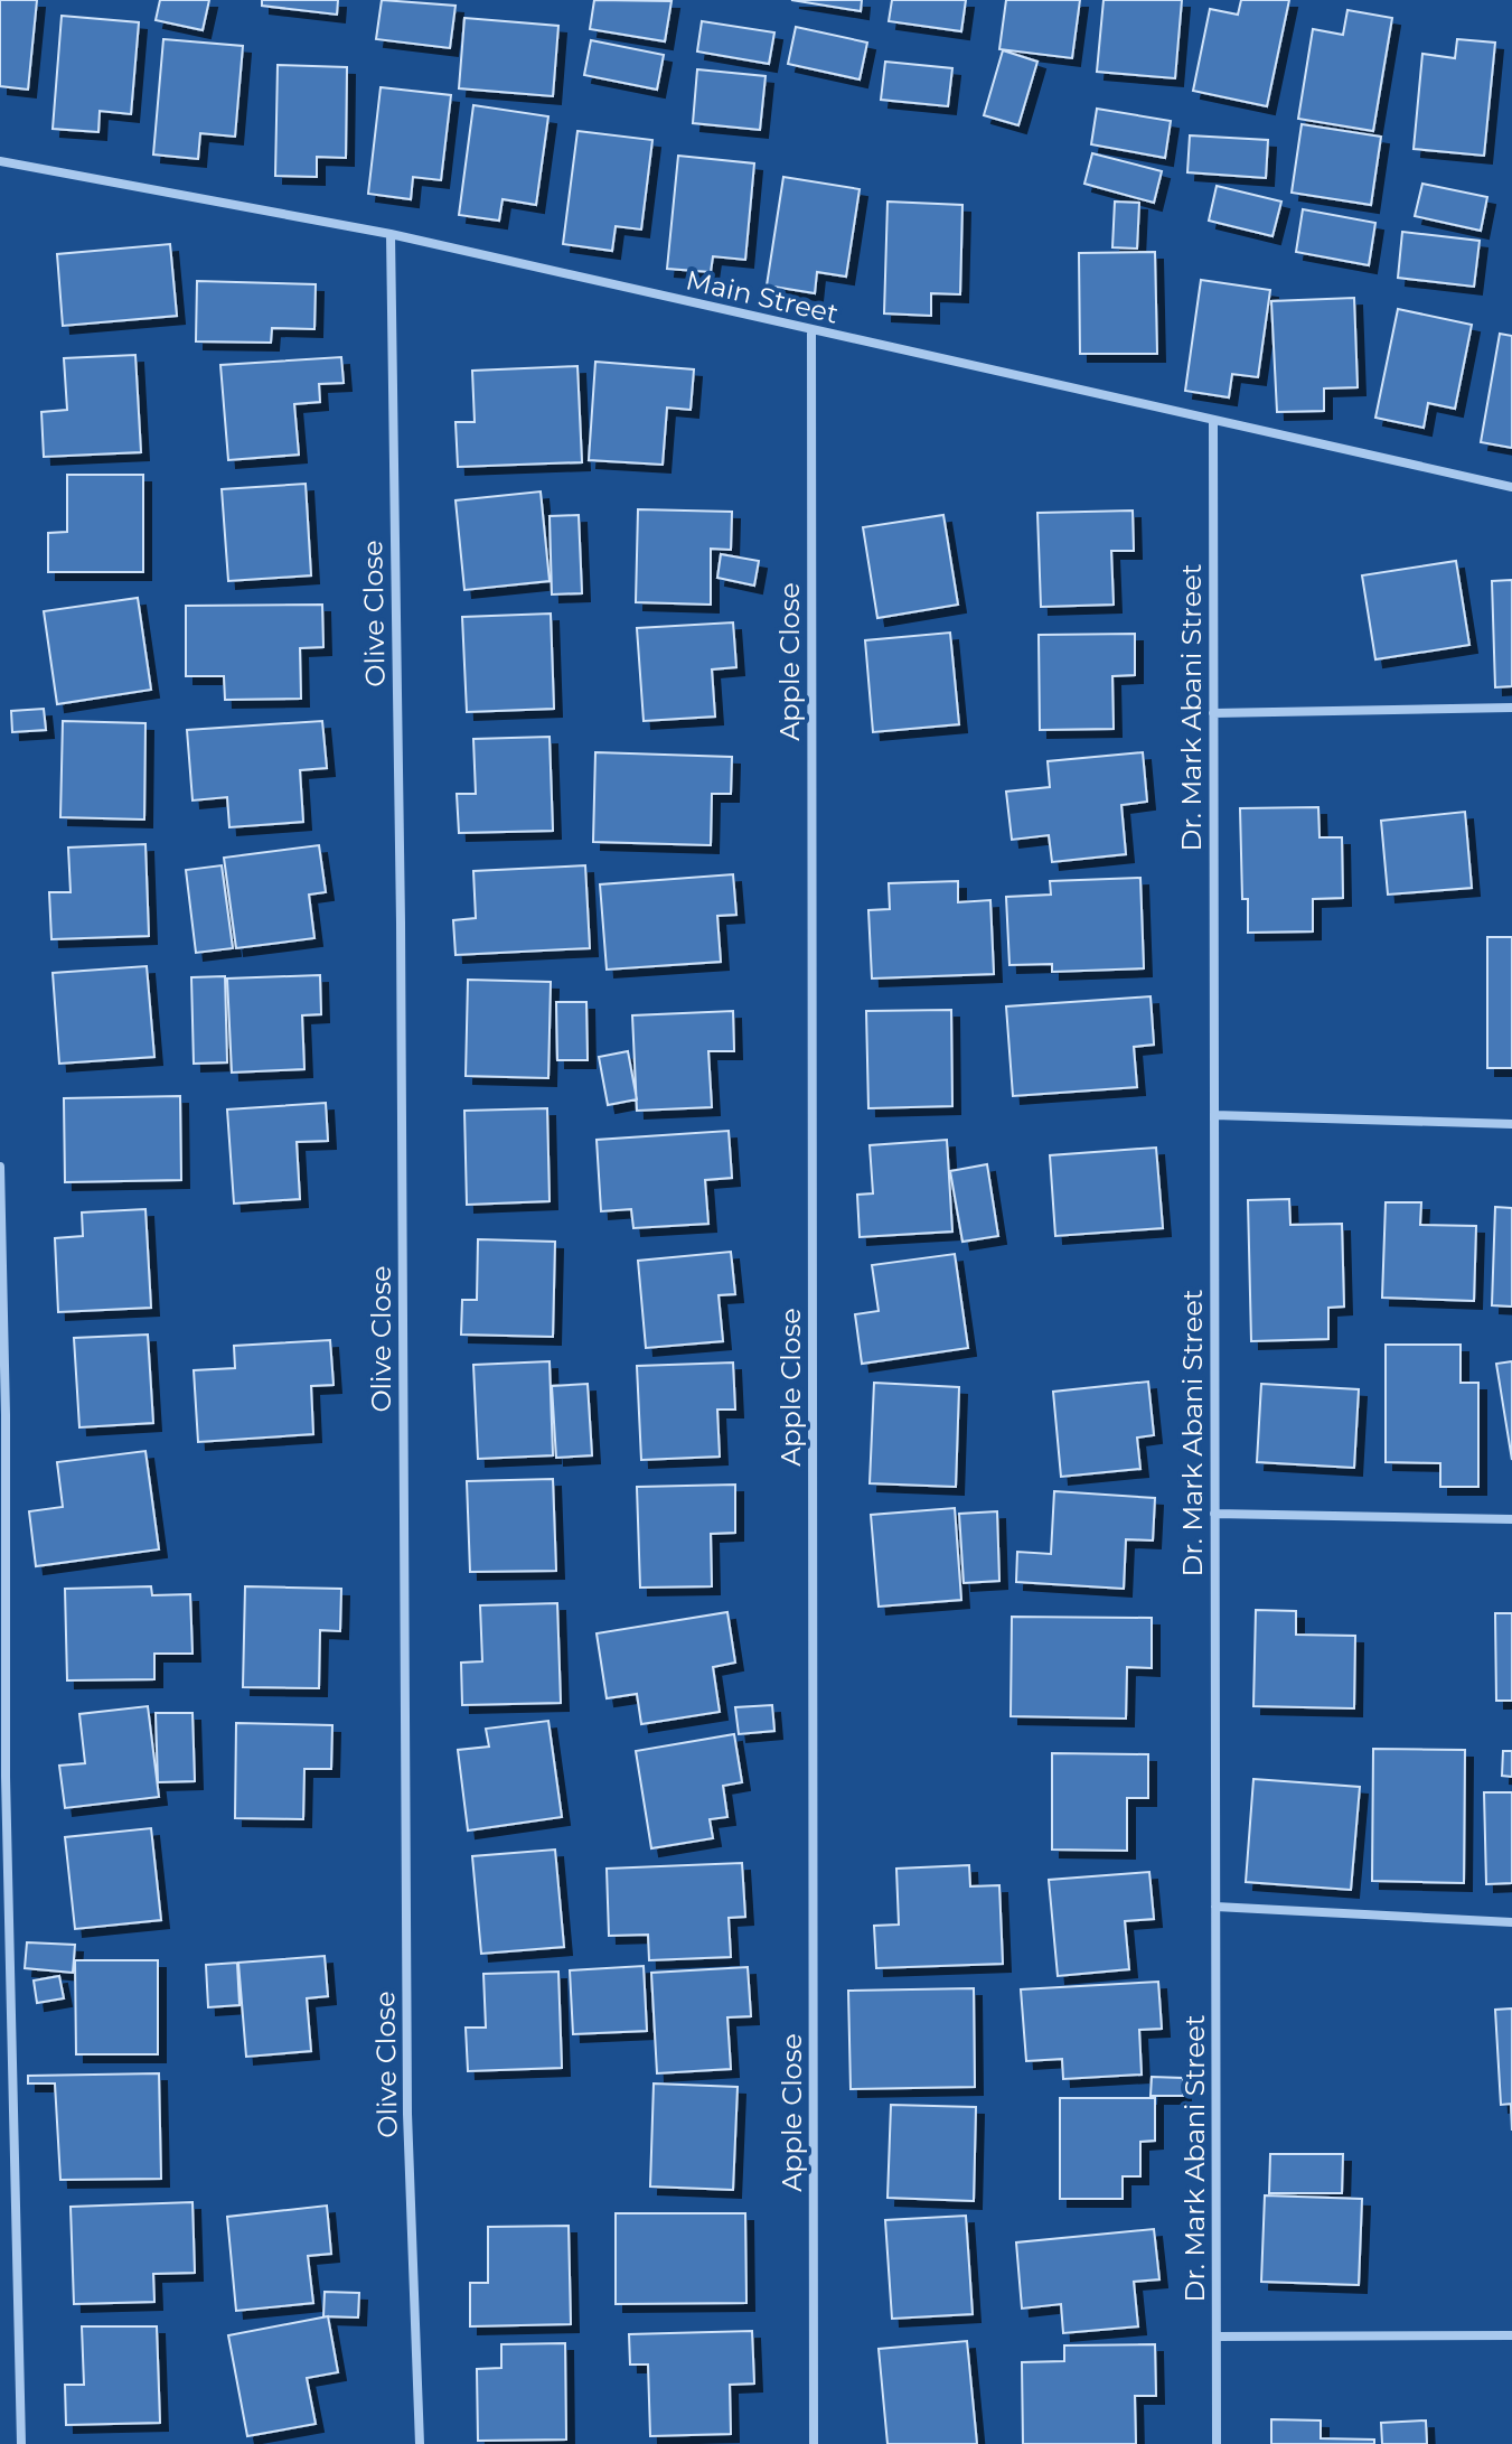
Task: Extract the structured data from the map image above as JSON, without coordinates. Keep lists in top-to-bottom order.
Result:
{
  "streets": {
    "street": [
      "Main Street",
      "Olive Close",
      "Apple Close",
      "Dr. Mark Abani Street"
    ]
  },
  "crossings": [
    ["Main Street", "Olive Close"],
    ["Main Street", "Apple Close"],
    ["Main Street", "Dr. Mark Abani Street"]
  ]
}
